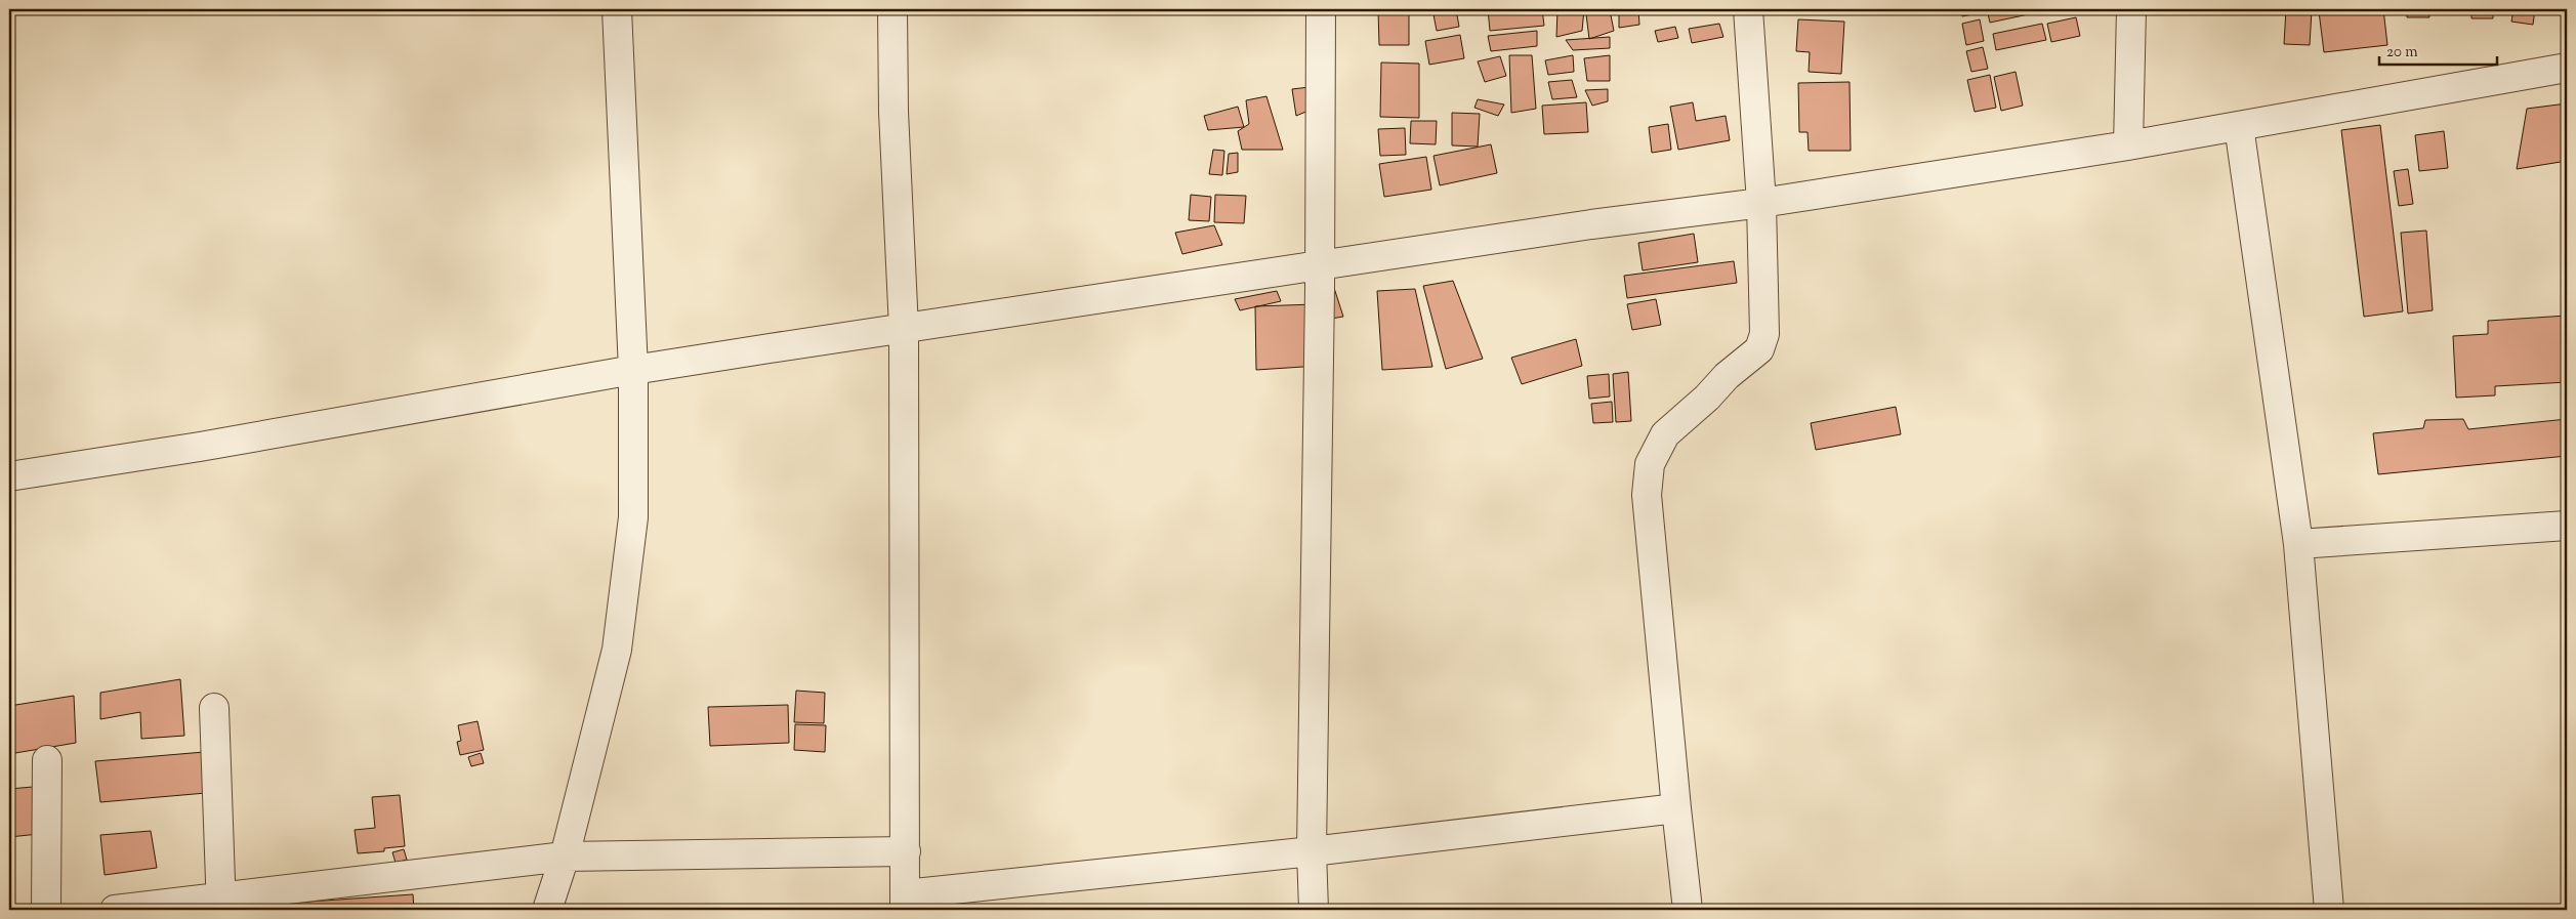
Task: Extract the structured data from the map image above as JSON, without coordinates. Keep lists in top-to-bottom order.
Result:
{
  "scale_bar": "20 m"
}
